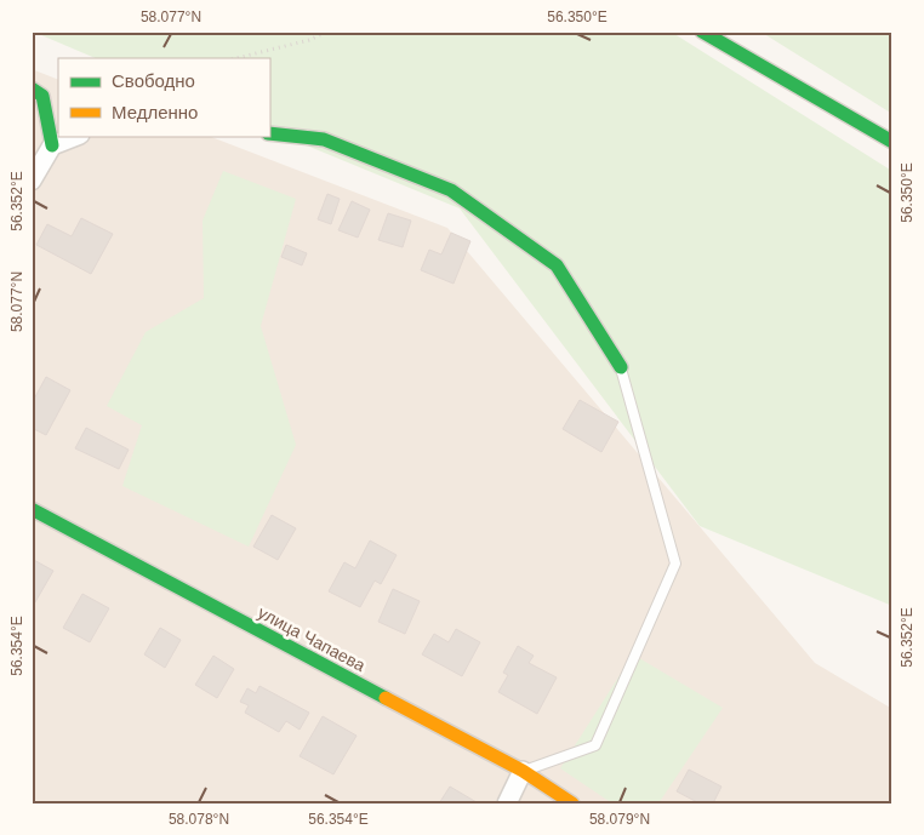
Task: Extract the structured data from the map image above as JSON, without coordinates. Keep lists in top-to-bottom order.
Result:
{
  "streets": {
    "street": ["улица Чапаева"]
  },
  "legend": ["Свободно", "Медленно"],
  "coordinates": [
    "58.077°N",
    "56.350°E",
    "56.352°E",
    "56.354°E",
    "58.078°N",
    "58.079°N"
  ]
}
